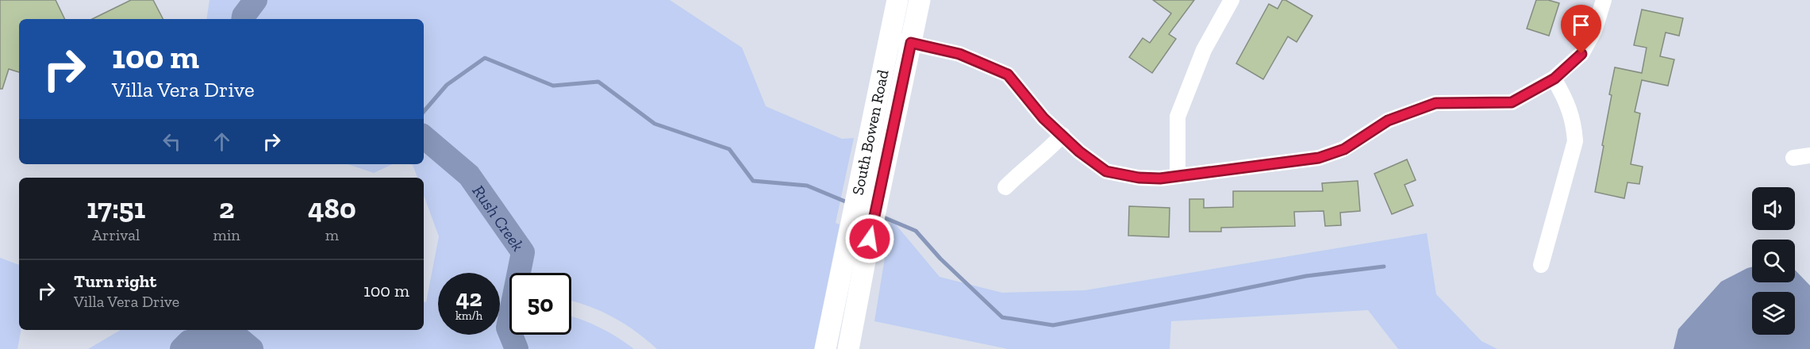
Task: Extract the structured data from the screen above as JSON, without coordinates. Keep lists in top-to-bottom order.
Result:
{
  "streets": {
    "main road": ["South Bowen Road"]
  },
  "water": ["Rush Creek"],
  "page": {
    "turn": ["100 m", "Villa Vera Drive"],
    "eta": [
      "17:51",
      "Arrival",
      "2",
      "min",
      "480",
      "m"
    ],
    "list": [
      {
        "name": "Turn right",
        "note": "Villa Vera Drive",
        "value": "100 m"
      }
    ],
    "speed": "42 km/h",
    "limit": "50"
  }
}
